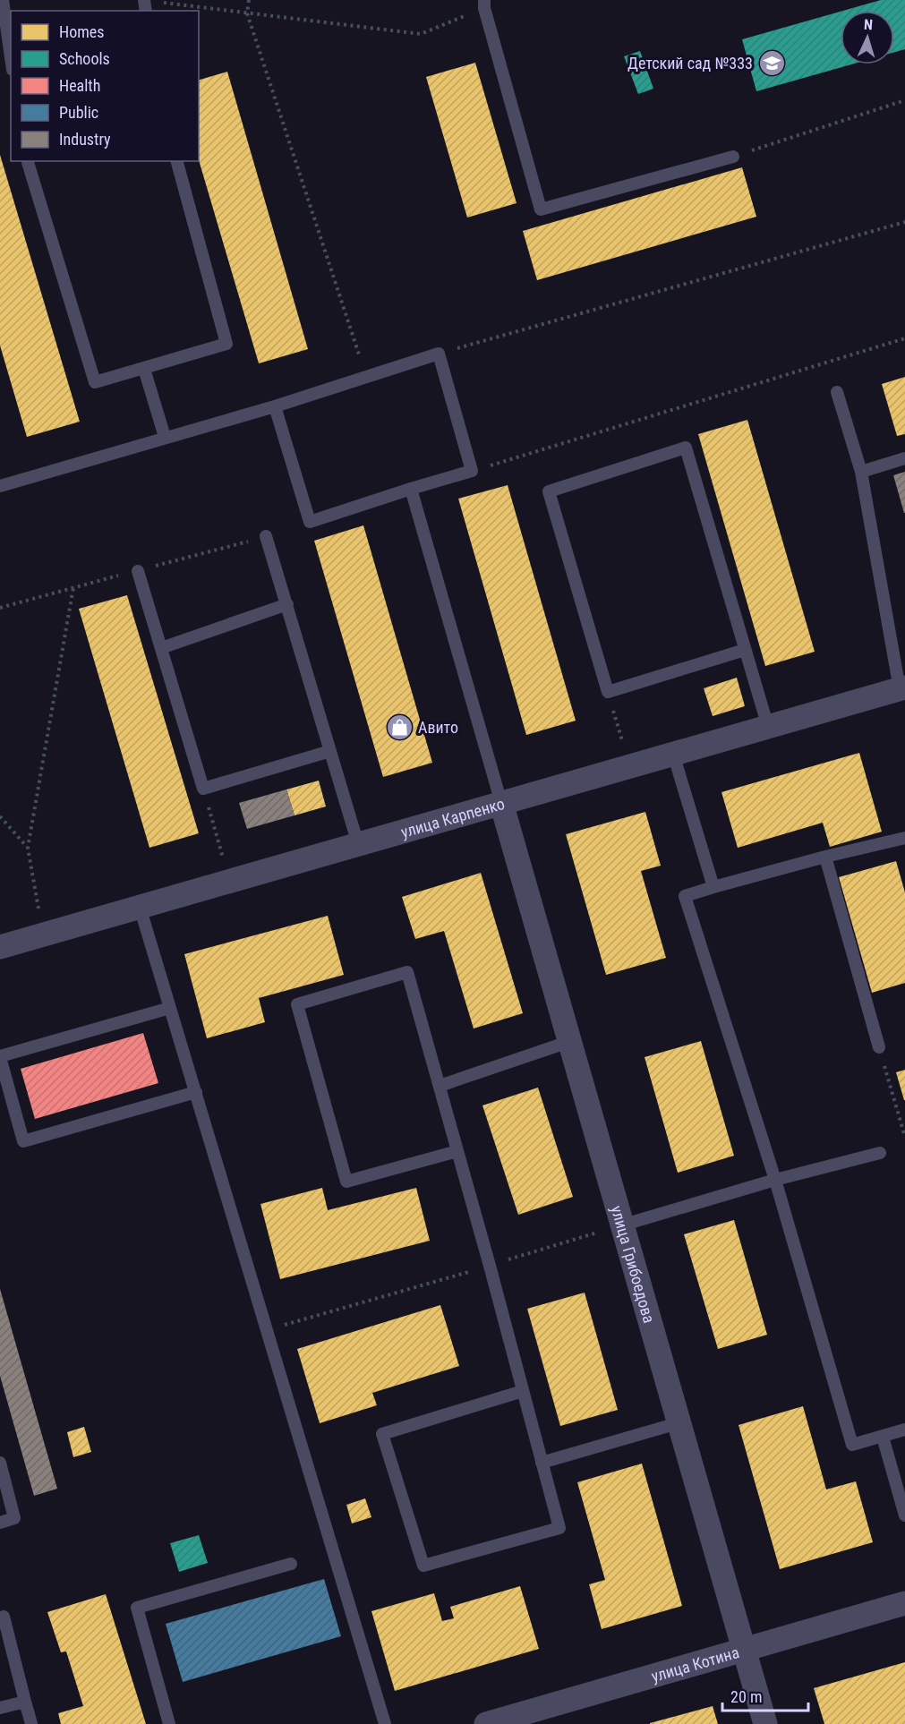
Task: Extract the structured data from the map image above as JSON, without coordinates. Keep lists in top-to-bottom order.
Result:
{
  "streets": {
    "street": ["улица Карпенко", "улица Грибоедова", "улица Котина"]
  },
  "crossings": [
    ["улица Карпенко", "улица Грибоедова"],
    ["улица Грибоедова", "улица Котина"]
  ],
  "places": {
    "school or university": ["Детский сад №333"],
    "shop": ["Авито"]
  },
  "legend": [
    "Homes",
    "Schools",
    "Health",
    "Public",
    "Industry"
  ],
  "scale_bar": "20 m",
  "north": "top"
}
